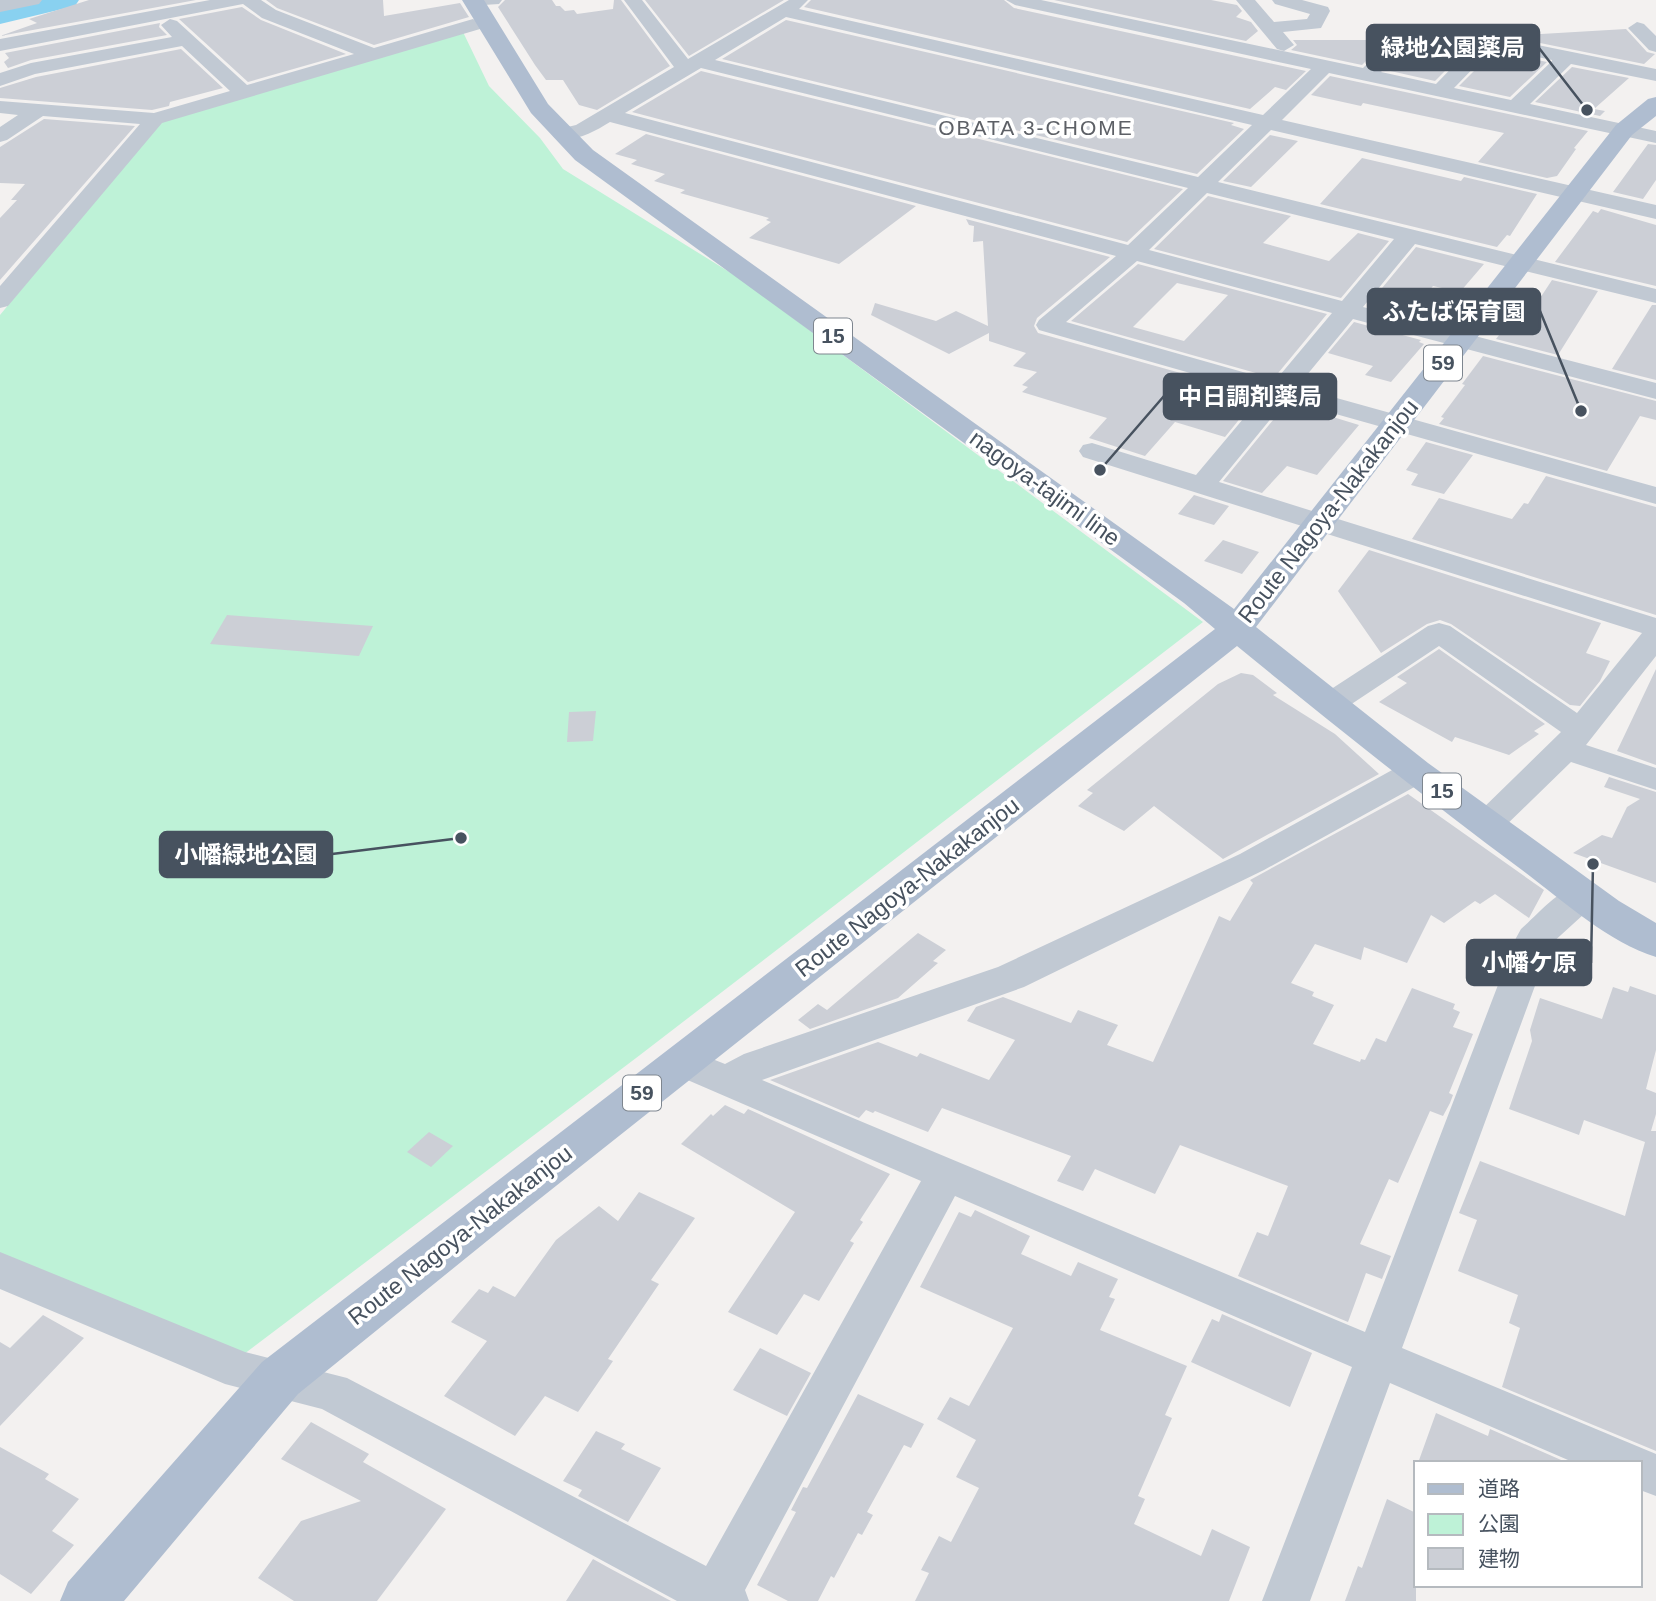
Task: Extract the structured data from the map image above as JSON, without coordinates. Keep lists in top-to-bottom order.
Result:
{
  "streets": {
    "main road": [
      "15",
      "59",
      "nagoya-tajimi line",
      "Route Nagoya-Nakakanjou"
    ]
  },
  "crossings": [
    ["nagoya-tajimi line", "Route Nagoya-Nakakanjou"]
  ],
  "districts": ["OBATA 3-CHOME"],
  "places": [
    "緑地公園薬局",
    "ふたば保育園",
    "中日調剤薬局",
    "小幡緑地公園",
    "小幡ケ原"
  ],
  "legend": ["道路", "公園", "建物"]
}
